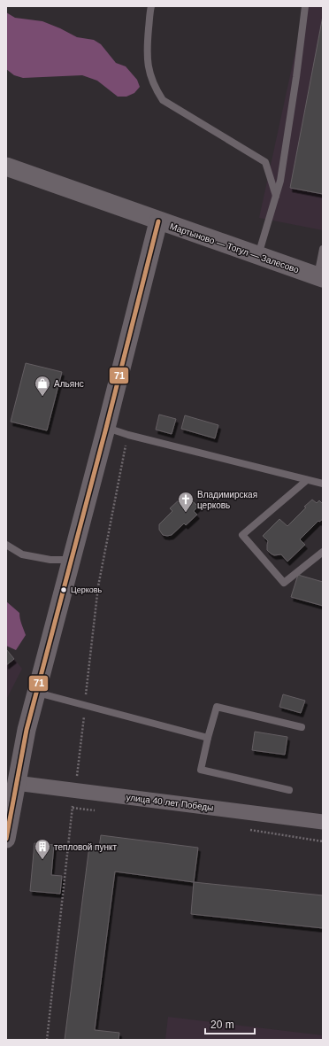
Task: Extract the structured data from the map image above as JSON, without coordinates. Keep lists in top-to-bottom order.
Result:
{
  "streets": {
    "street": ["Мартыново — Тогул — Залесово", "улица 40 лет Победы"]
  },
  "places": {
    "shop": ["Альянс"],
    "church": ["Владимирская церковь"],
    "other": ["Церковь"],
    "building": ["тепловой пункт"]
  },
  "lines": ["transit line 71"],
  "scale_bar": "20 m"
}
